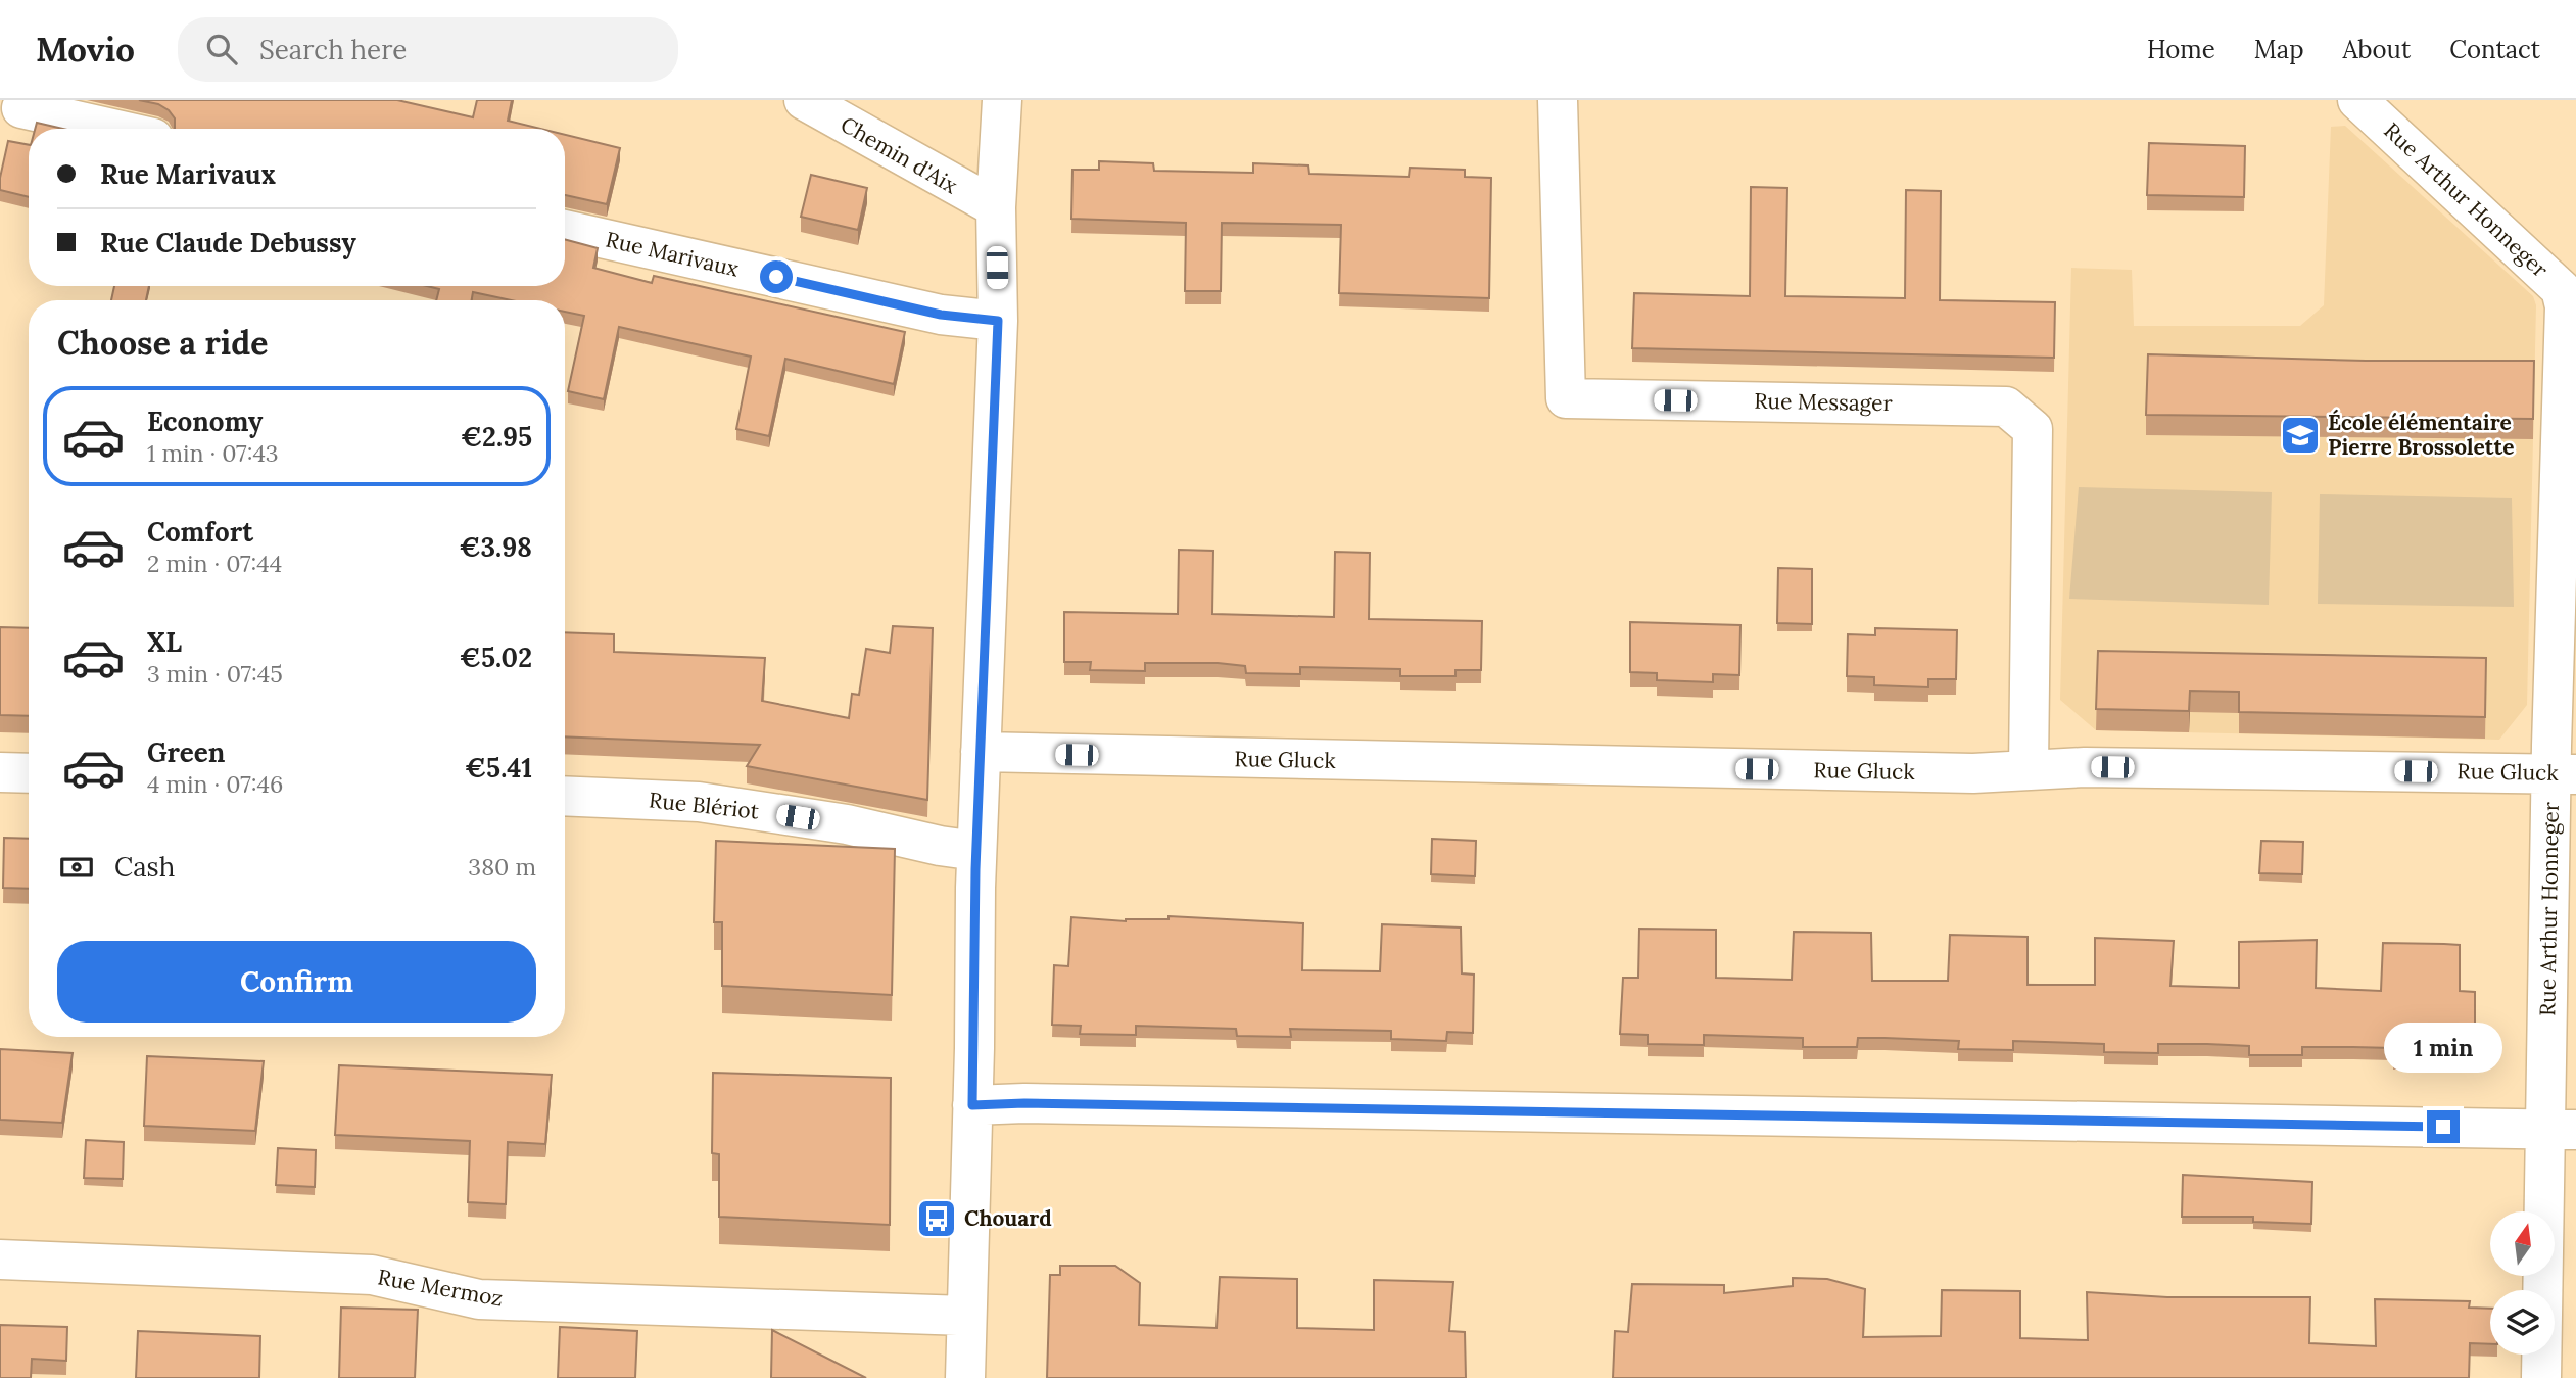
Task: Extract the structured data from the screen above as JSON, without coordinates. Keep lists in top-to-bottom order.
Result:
{
  "streets": {
    "street": [
      "Chemin d'Aix",
      "Rue Arthur Honneger",
      "Rue Marivaux",
      "Rue Messager",
      "Rue Gluck",
      "Rue Blériot",
      "Rue Mermoz"
    ]
  },
  "crossings": [
    ["Rue Arthur Honneger", "Rue Gluck"],
    ["Rue Messager", "Rue Gluck"]
  ],
  "places": {
    "school or university": ["École élémentaire Pierre Brossolette"],
    "bus stop": ["Chouard"]
  },
  "north": "top",
  "page": {
    "header": "Movio",
    "search": "Search here",
    "nav": [
      "Home",
      "Map",
      "About",
      "Contact"
    ],
    "banner": ["Rue Marivaux", "Rue Claude Debussy"],
    "heading": "Choose a ride",
    "list": [
      {
        "name": "Economy",
        "note": "1 min · 07:43",
        "value": "€2.95"
      },
      {
        "name": "Comfort",
        "note": "2 min · 07:44",
        "value": "€3.98"
      },
      {
        "name": "XL",
        "note": "3 min · 07:45",
        "value": "€5.02"
      },
      {
        "name": "Green",
        "note": "4 min · 07:46",
        "value": "€5.41"
      }
    ],
    "pay": ["Cash", "380 m"],
    "buttons": "Confirm",
    "bubble": "1 min"
  }
}
